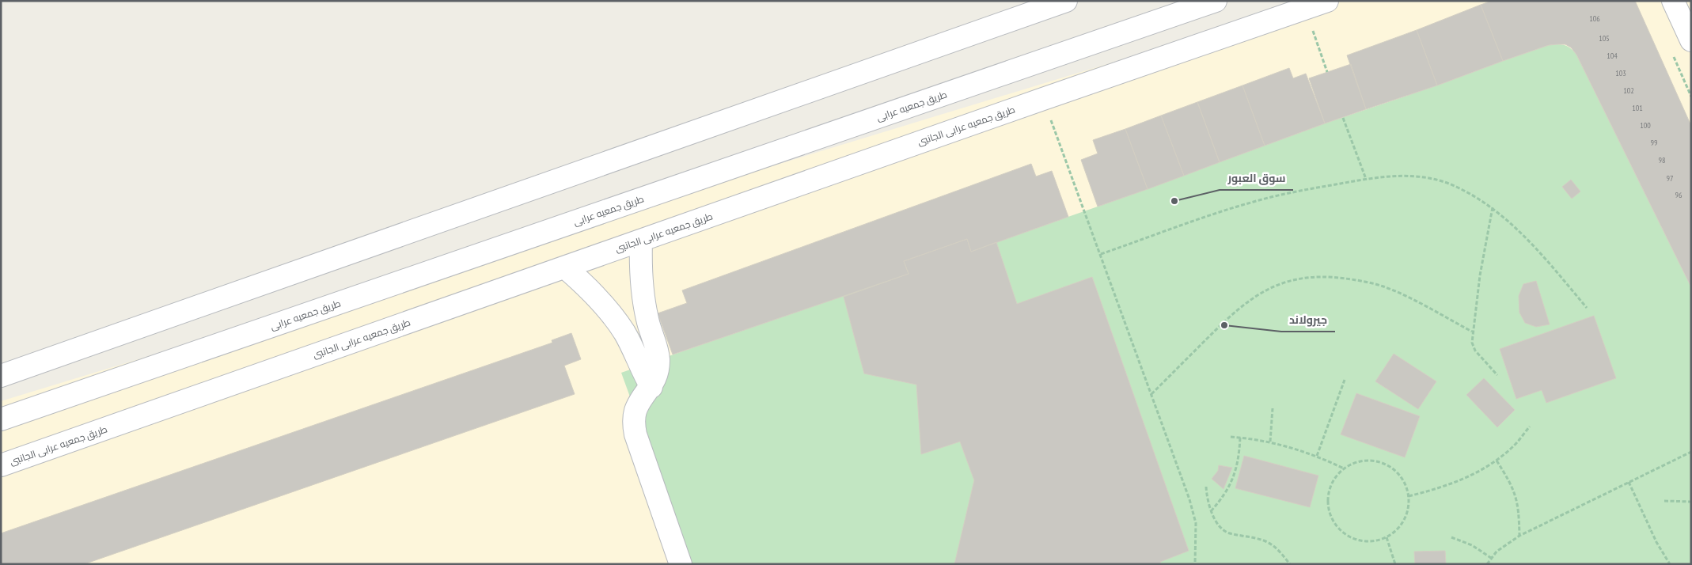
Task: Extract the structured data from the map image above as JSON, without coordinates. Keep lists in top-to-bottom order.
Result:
{
  "streets": {
    "street": ["طريق جمعيه عرابى", "طريق جمعيه عرابى الجانبى"]
  },
  "places": ["سوق العبور", "جيرولاند"],
  "house_numbers": [
    "106",
    "105",
    "104",
    "103",
    "102",
    "101",
    "100",
    "99",
    "98",
    "97",
    "96"
  ]
}
